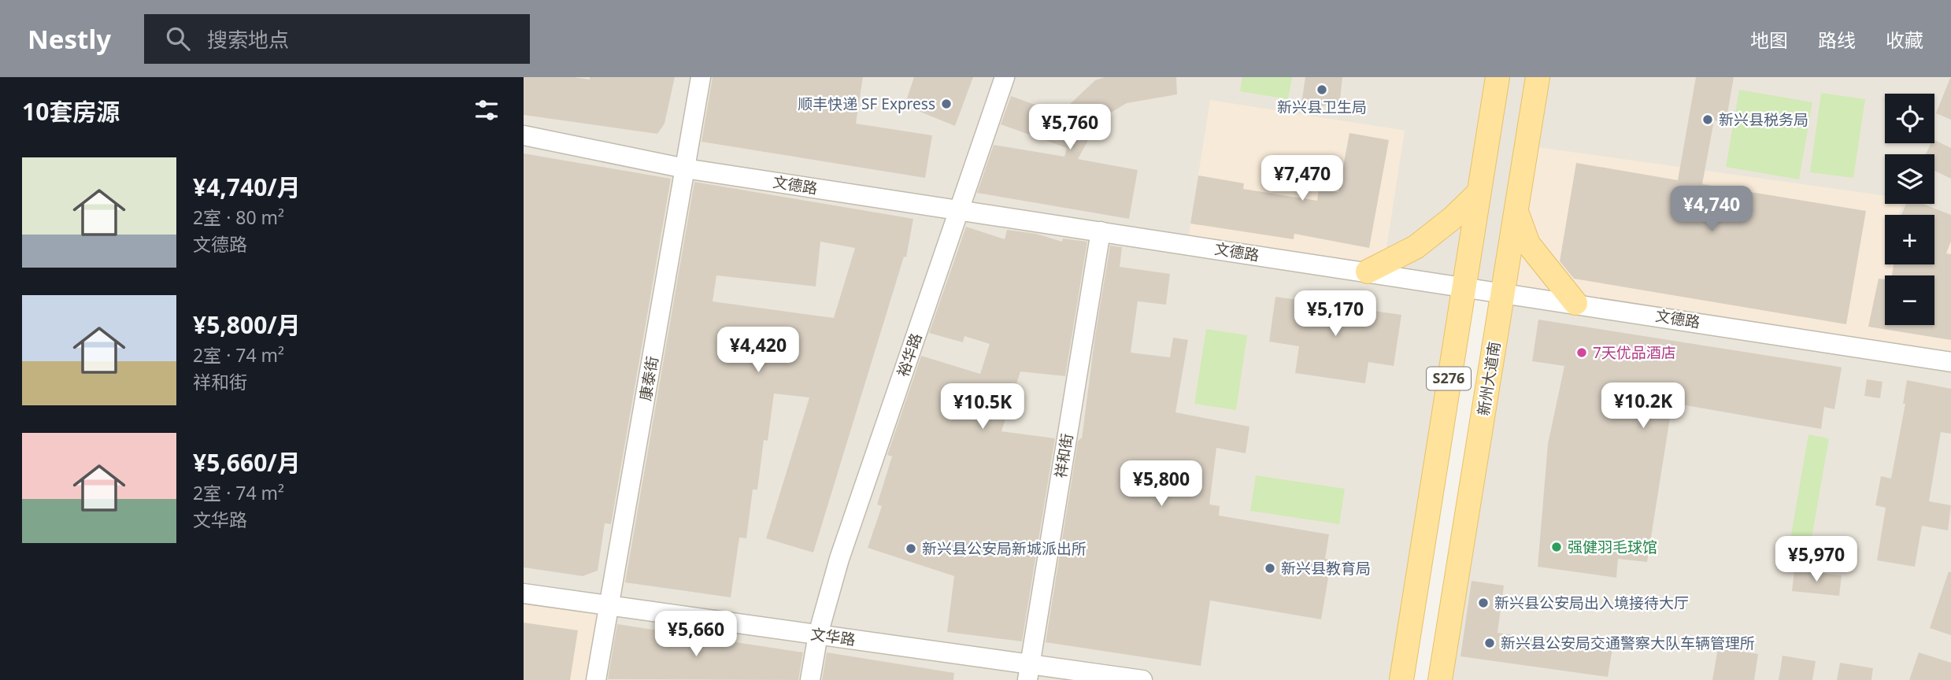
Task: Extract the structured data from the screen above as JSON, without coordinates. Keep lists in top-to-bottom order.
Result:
{
  "streets": {
    "main road": ["S276", "新州大道南"],
    "street": [
      "文德路",
      "裕华路",
      "康泰街",
      "祥和街",
      "文华路"
    ]
  },
  "crossings": [
    ["文德路", "裕华路"],
    ["文德路", "康泰街"],
    ["文德路", "S276"],
    ["文德路", "新州大道南"],
    ["文德路", "祥和街"],
    ["裕华路", "文华路"],
    ["康泰街", "文华路"],
    ["祥和街", "文华路"]
  ],
  "places": [
    "新兴县卫生局",
    "顺丰快递 SF Express",
    "新兴县税务局",
    "7天优品酒店",
    "强健羽毛球馆",
    "新兴县公安局新城派出所",
    "新兴县教育局",
    "新兴县公安局出入境接待大厅",
    "新兴县公安局交通警察大队车辆管理所"
  ],
  "page": {
    "header": "Nestly",
    "search": "搜索地点",
    "nav": ["地图", "路线", "收藏"],
    "heading": "10套房源",
    "map_buttons": ["+", "−"],
    "price": [
      "¥5,760",
      "¥7,470",
      "¥4,740",
      "¥5,170",
      "¥4,420",
      "¥10.2K",
      "¥10.5K",
      "¥5,800",
      "¥5,970",
      "¥5,660"
    ],
    "list": [
      {
        "name": "¥4,740/月",
        "note": "2室 · 80 m² · 文德路"
      },
      {
        "name": "¥5,800/月",
        "note": "2室 · 74 m² · 祥和街"
      },
      {
        "name": "¥5,660/月",
        "note": "2室 · 74 m² · 文华路"
      }
    ]
  }
}
